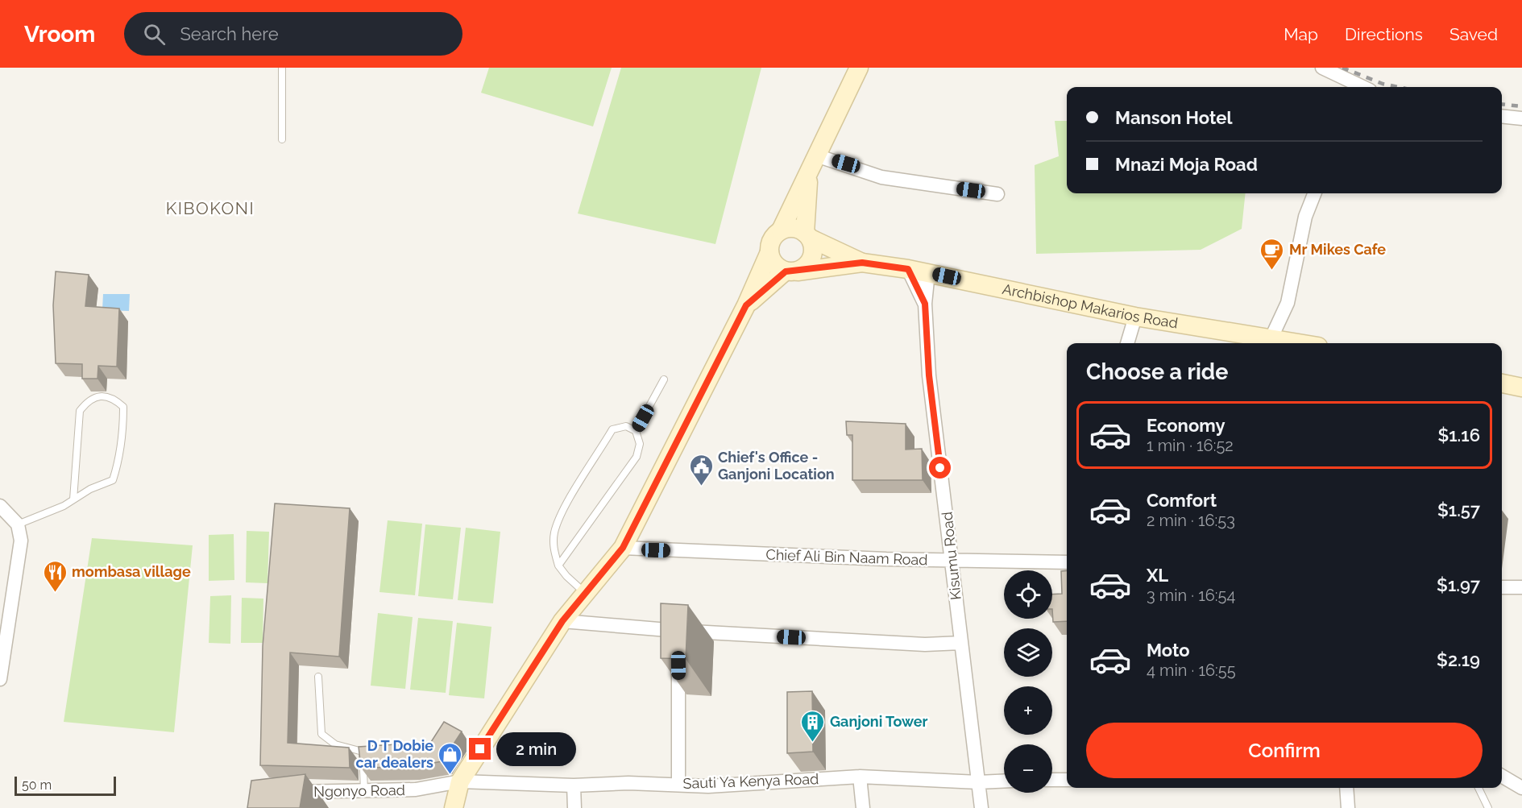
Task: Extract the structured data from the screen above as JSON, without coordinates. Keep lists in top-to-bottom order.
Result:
{
  "streets": {
    "main road": ["Archbishop Makarios Road"],
    "street": [
      "Kisumu Road",
      "Chief Ali Bin Naam Road",
      "Sauti Ya Kenya Road",
      "Ngonyo Road"
    ]
  },
  "crossings": [
    ["Archbishop Makarios Road", "Kisumu Road"],
    ["Kisumu Road", "Chief Ali Bin Naam Road"],
    ["Kisumu Road", "Sauti Ya Kenya Road"],
    ["Sauti Ya Kenya Road", "Ngonyo Road"]
  ],
  "districts": ["KIBOKONI"],
  "places": {
    "cafe": ["Mr Mikes Cafe"],
    "public building": ["Chief's Office - Ganjoni Location"],
    "restaurant": ["mombasa village"],
    "building": ["Ganjoni Tower"],
    "shop": ["D T Dobie car dealers"]
  },
  "scale_bar": "50 m",
  "page": {
    "header": "Vroom",
    "search": "Search here",
    "nav": ["Map", "Directions", "Saved"],
    "banner": ["Manson Hotel", "Mnazi Moja Road"],
    "heading": "Choose a ride",
    "list": [
      {
        "name": "Economy",
        "note": "1 min · 16:52",
        "value": "$1.16"
      },
      {
        "name": "Comfort",
        "note": "2 min · 16:53",
        "value": "$1.57"
      },
      {
        "name": "XL",
        "note": "3 min · 16:54",
        "value": "$1.97"
      },
      {
        "name": "Moto",
        "note": "4 min · 16:55",
        "value": "$2.19"
      }
    ],
    "map_buttons": ["+", "−"],
    "buttons": "Confirm",
    "bubble": "2 min",
    "scale": "50 m"
  }
}
